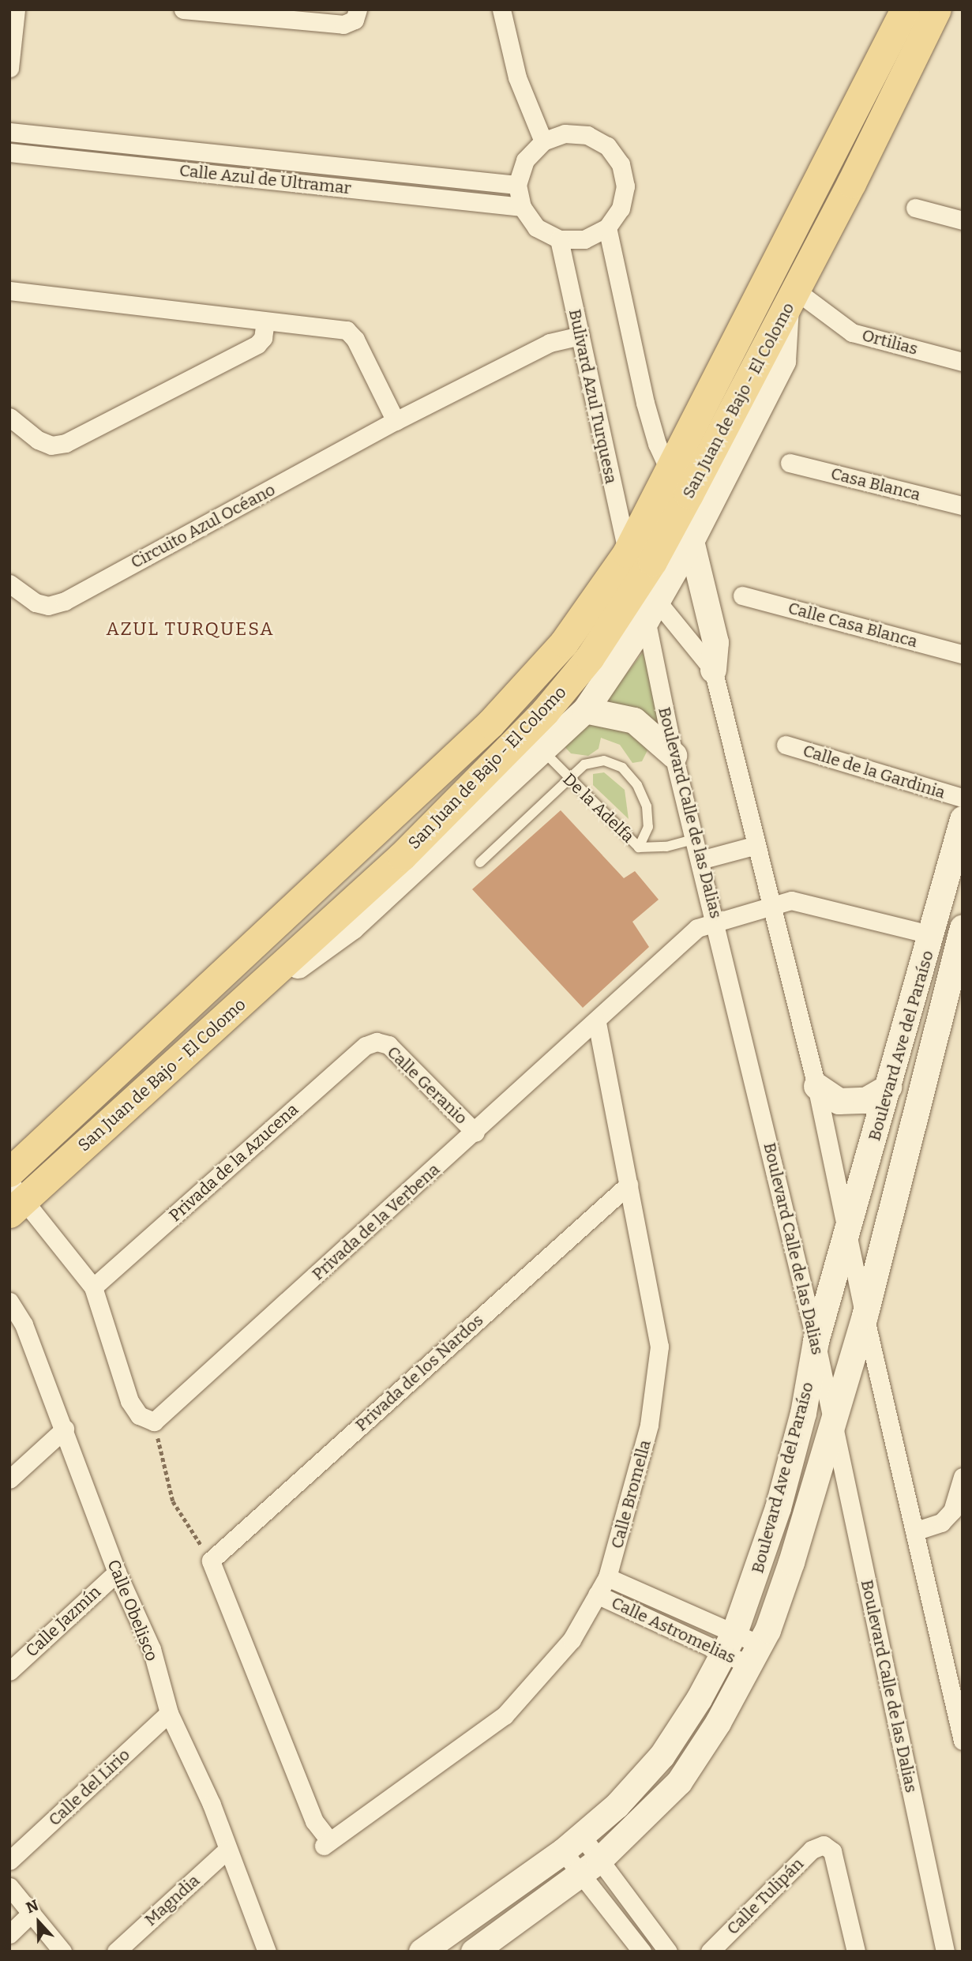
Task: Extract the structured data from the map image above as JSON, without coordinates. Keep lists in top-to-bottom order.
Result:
{
  "streets": {
    "main road": ["San Juan de Bajo - El Colomo"],
    "street": [
      "Calle Azul de Ultramar",
      "Ortilias",
      "Bulivard Azul Turquesa",
      "Casa Blanca",
      "Circuito Azul Océano",
      "Calle Casa Blanca",
      "Calle de la Gardinia",
      "Boulevard Calle de las Dalias",
      "Boulevard Ave del Paraíso",
      "Calle Geranio",
      "Privada de la Azucena",
      "Privada de la Verbena",
      "Privada de los Nardos",
      "Calle Bromella",
      "Calle Obelisco",
      "Calle Jazmín",
      "Calle Astromelias",
      "Calle del Lirio",
      "Calle Tulipán",
      "Magndia"
    ],
    "lane": ["De la Adelfa"]
  },
  "crossings": [
    ["Calle Azul de Ultramar", "Bulivard Azul Turquesa"],
    ["Ortilias", "San Juan de Bajo - El Colomo"],
    ["Bulivard Azul Turquesa", "San Juan de Bajo - El Colomo"],
    ["Bulivard Azul Turquesa", "Circuito Azul Océano"],
    ["Bulivard Azul Turquesa", "Boulevard Calle de las Dalias"],
    ["San Juan de Bajo - El Colomo", "Boulevard Calle de las Dalias"],
    ["De la Adelfa", "Boulevard Calle de las Dalias"],
    ["Boulevard Calle de las Dalias", "Boulevard Ave del Paraíso"],
    ["Boulevard Calle de las Dalias", "Privada de la Verbena"],
    ["Boulevard Ave del Paraíso", "Privada de la Verbena"],
    ["Boulevard Ave del Paraíso", "Calle Astromelias"],
    ["Calle Geranio", "Privada de la Azucena"],
    ["Calle Geranio", "Privada de la Verbena"],
    ["Privada de la Verbena", "Calle Bromella"],
    ["Privada de los Nardos", "Calle Bromella"],
    ["Calle Bromella", "Calle Astromelias"],
    ["Calle Obelisco", "Calle Jazmín"],
    ["Calle Obelisco", "Calle del Lirio"],
    ["Calle Obelisco", "Magndia"]
  ],
  "districts": ["AZUL TURQUESA"],
  "north": "top"
}
